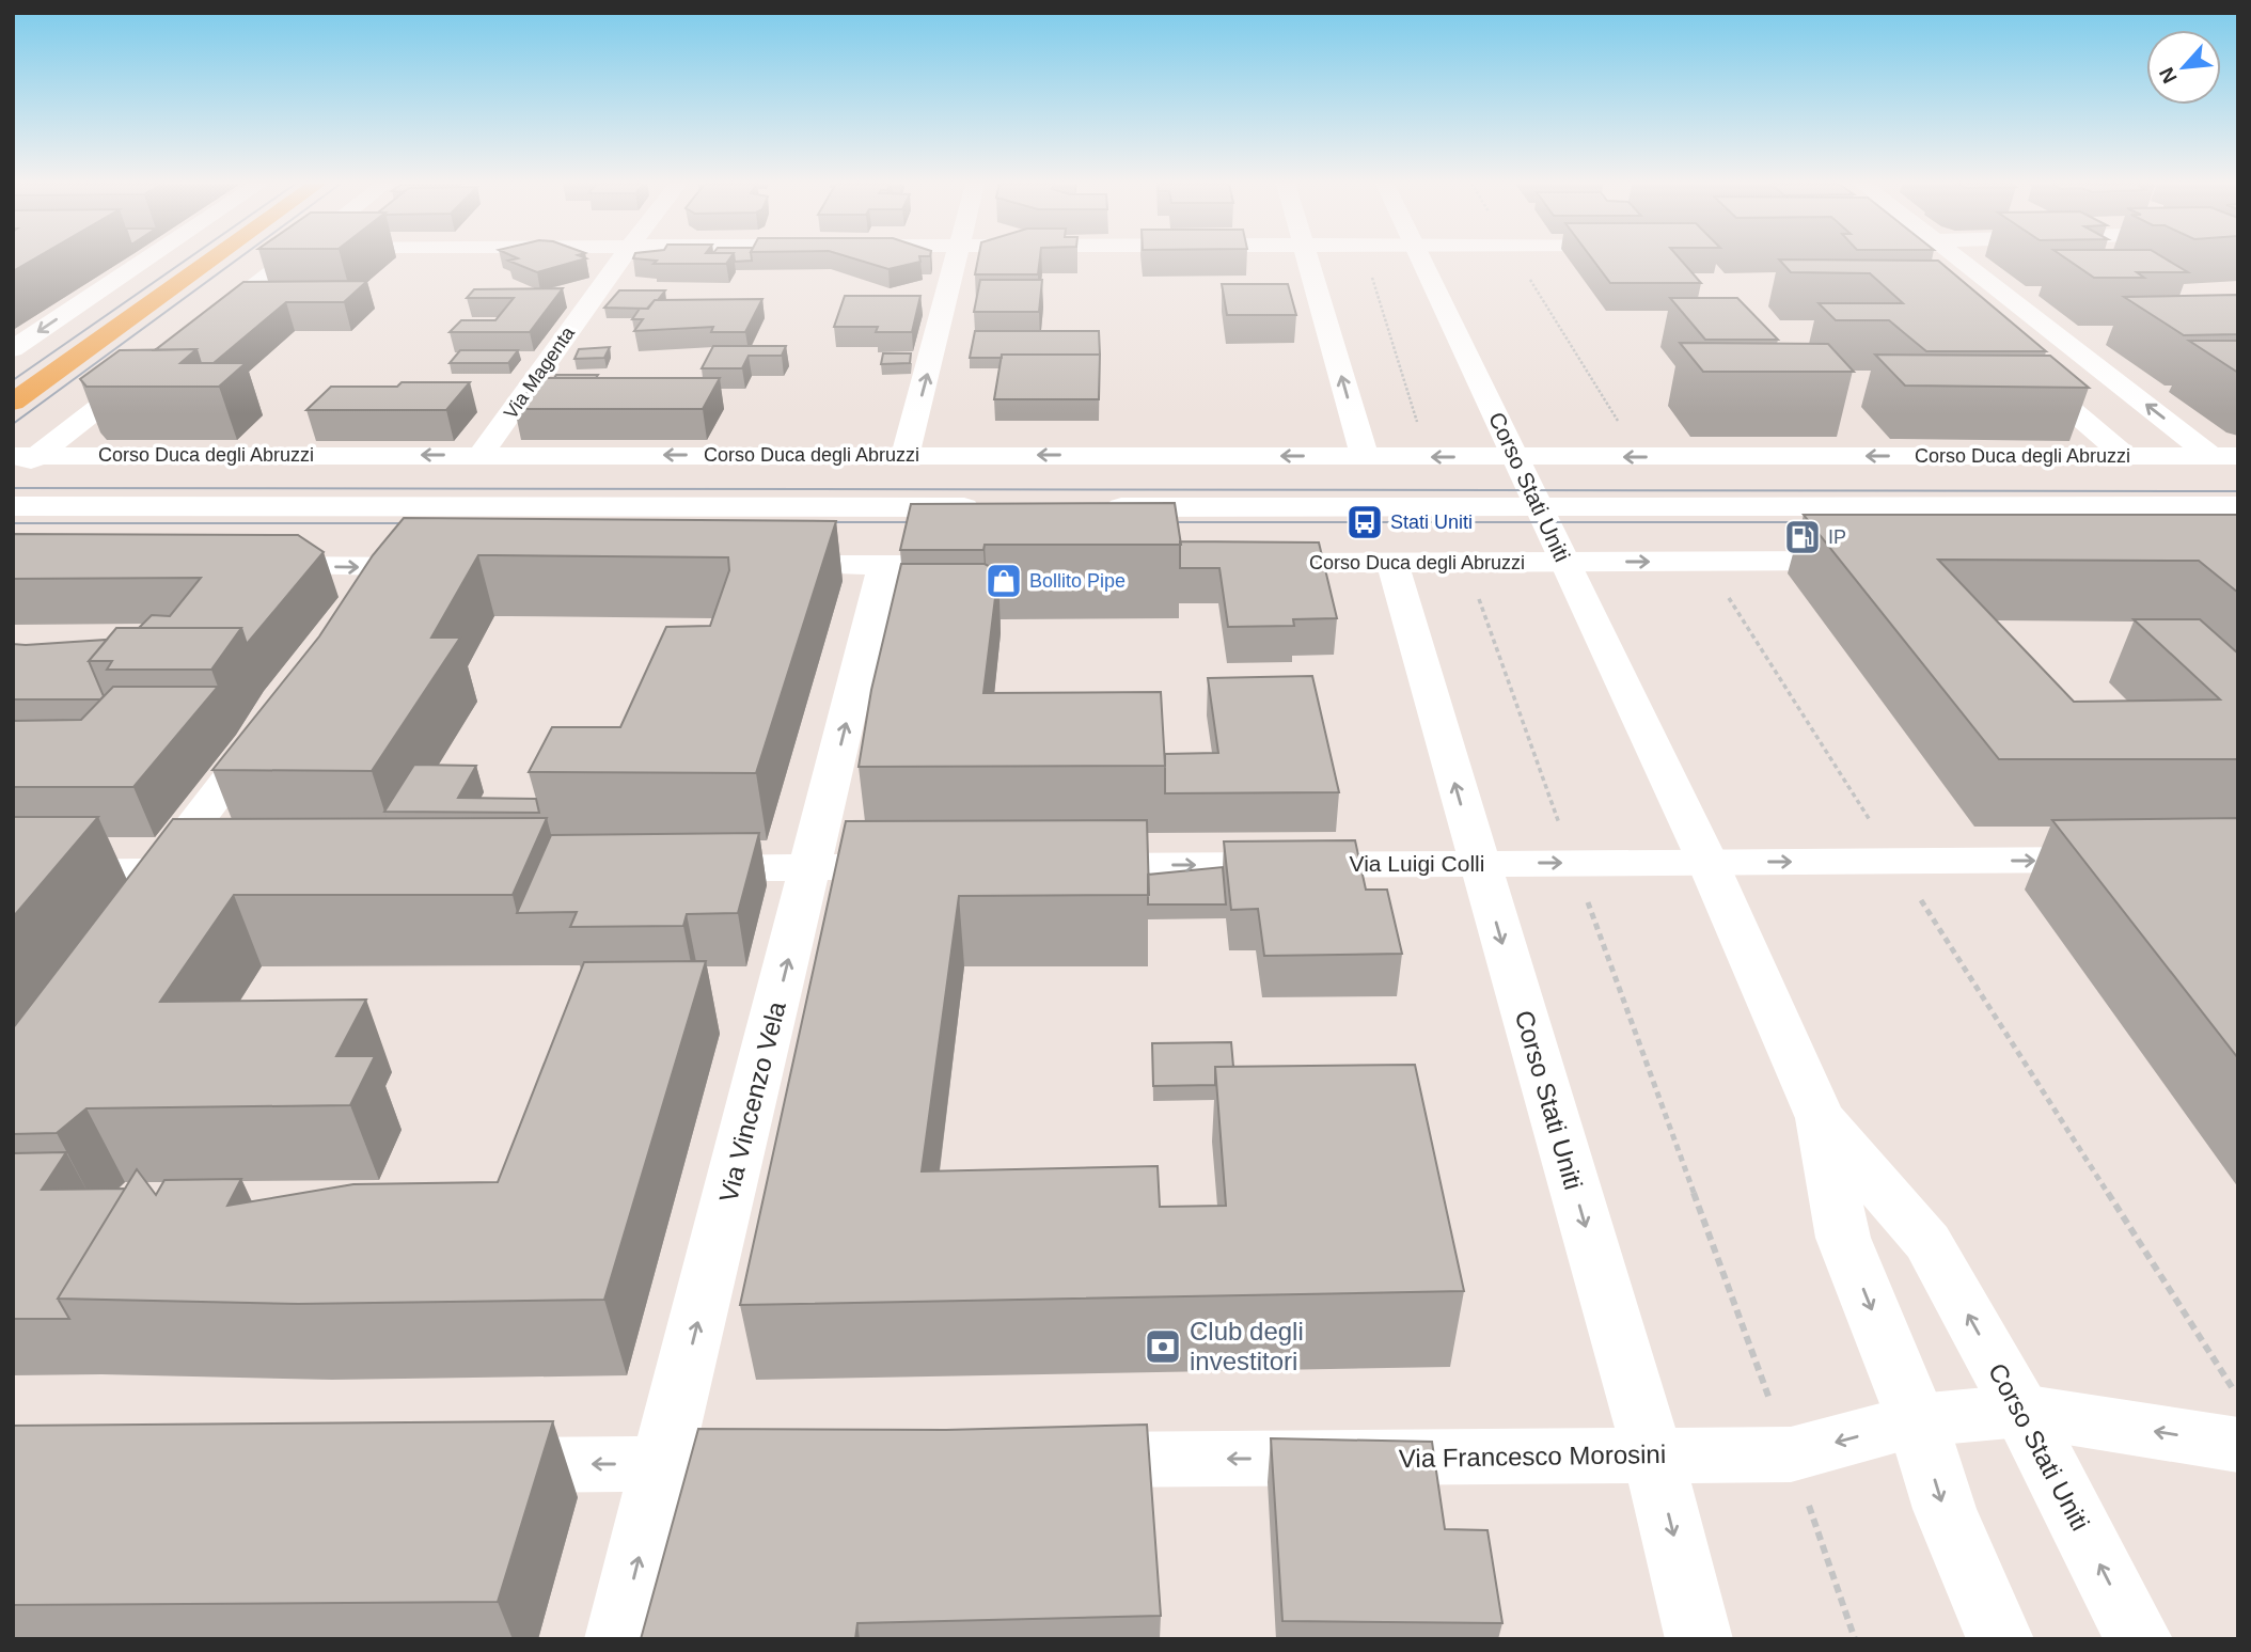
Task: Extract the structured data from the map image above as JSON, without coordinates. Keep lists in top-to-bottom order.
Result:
{
  "streets": {
    "street": [
      "Via Magenta",
      "Corso Duca degli Abruzzi",
      "Corso Stati Uniti",
      "Via Luigi Colli",
      "Via Vincenzo Vela",
      "Via Francesco Morosini"
    ]
  },
  "crossings": [
    ["Via Magenta", "Corso Duca degli Abruzzi"],
    ["Corso Duca degli Abruzzi", "Corso Stati Uniti"],
    ["Corso Stati Uniti", "Via Luigi Colli"],
    ["Corso Stati Uniti", "Via Francesco Morosini"]
  ],
  "one_way": ["Via Vincenzo Vela", "Via Francesco Morosini"],
  "places": {
    "bus stop": ["Stati Uniti"],
    "fuel station": ["IP"],
    "shop": ["Bollito Pipe"],
    "bank": ["Club degli investitori"]
  },
  "north": "bottom left"
}
